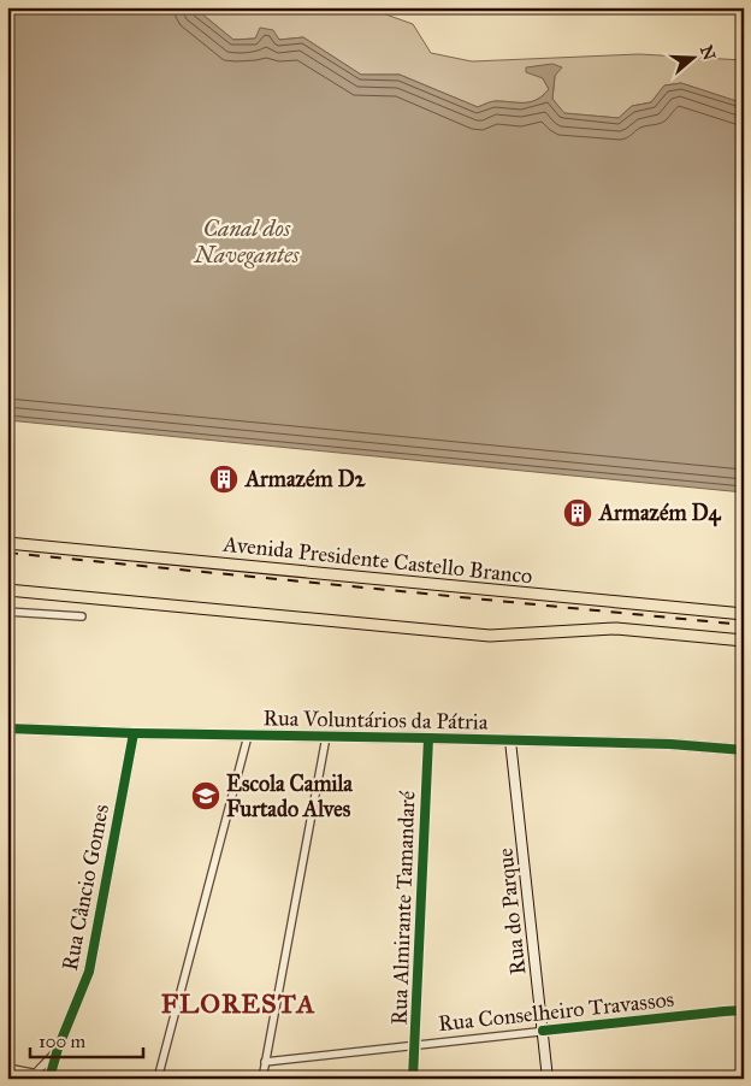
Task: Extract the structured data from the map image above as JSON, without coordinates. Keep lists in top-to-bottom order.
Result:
{
  "streets": {
    "main road": [
      "Avenida Presidente Castello Branco",
      "Rua Voluntários da Pátria",
      "Rua Câncio Gomes",
      "Rua do Parque"
    ],
    "street": ["Rua Almirante Tamandaré", "Rua Conselheiro Travassos"]
  },
  "crossings": [
    ["Rua Voluntários da Pátria", "Rua Câncio Gomes"],
    ["Rua Voluntários da Pátria", "Rua Almirante Tamandaré"],
    ["Rua Voluntários da Pátria", "Rua do Parque"],
    ["Rua Almirante Tamandaré", "Rua Conselheiro Travassos"],
    ["Rua do Parque", "Rua Conselheiro Travassos"]
  ],
  "districts": ["FLORESTA"],
  "water": ["Canal dos Navegantes"],
  "places": {
    "building": ["Armazém D2", "Armazém D4"],
    "school or university": ["Escola Camila Furtado Alves"]
  },
  "scale_bar": "100 m",
  "north": "right"
}
